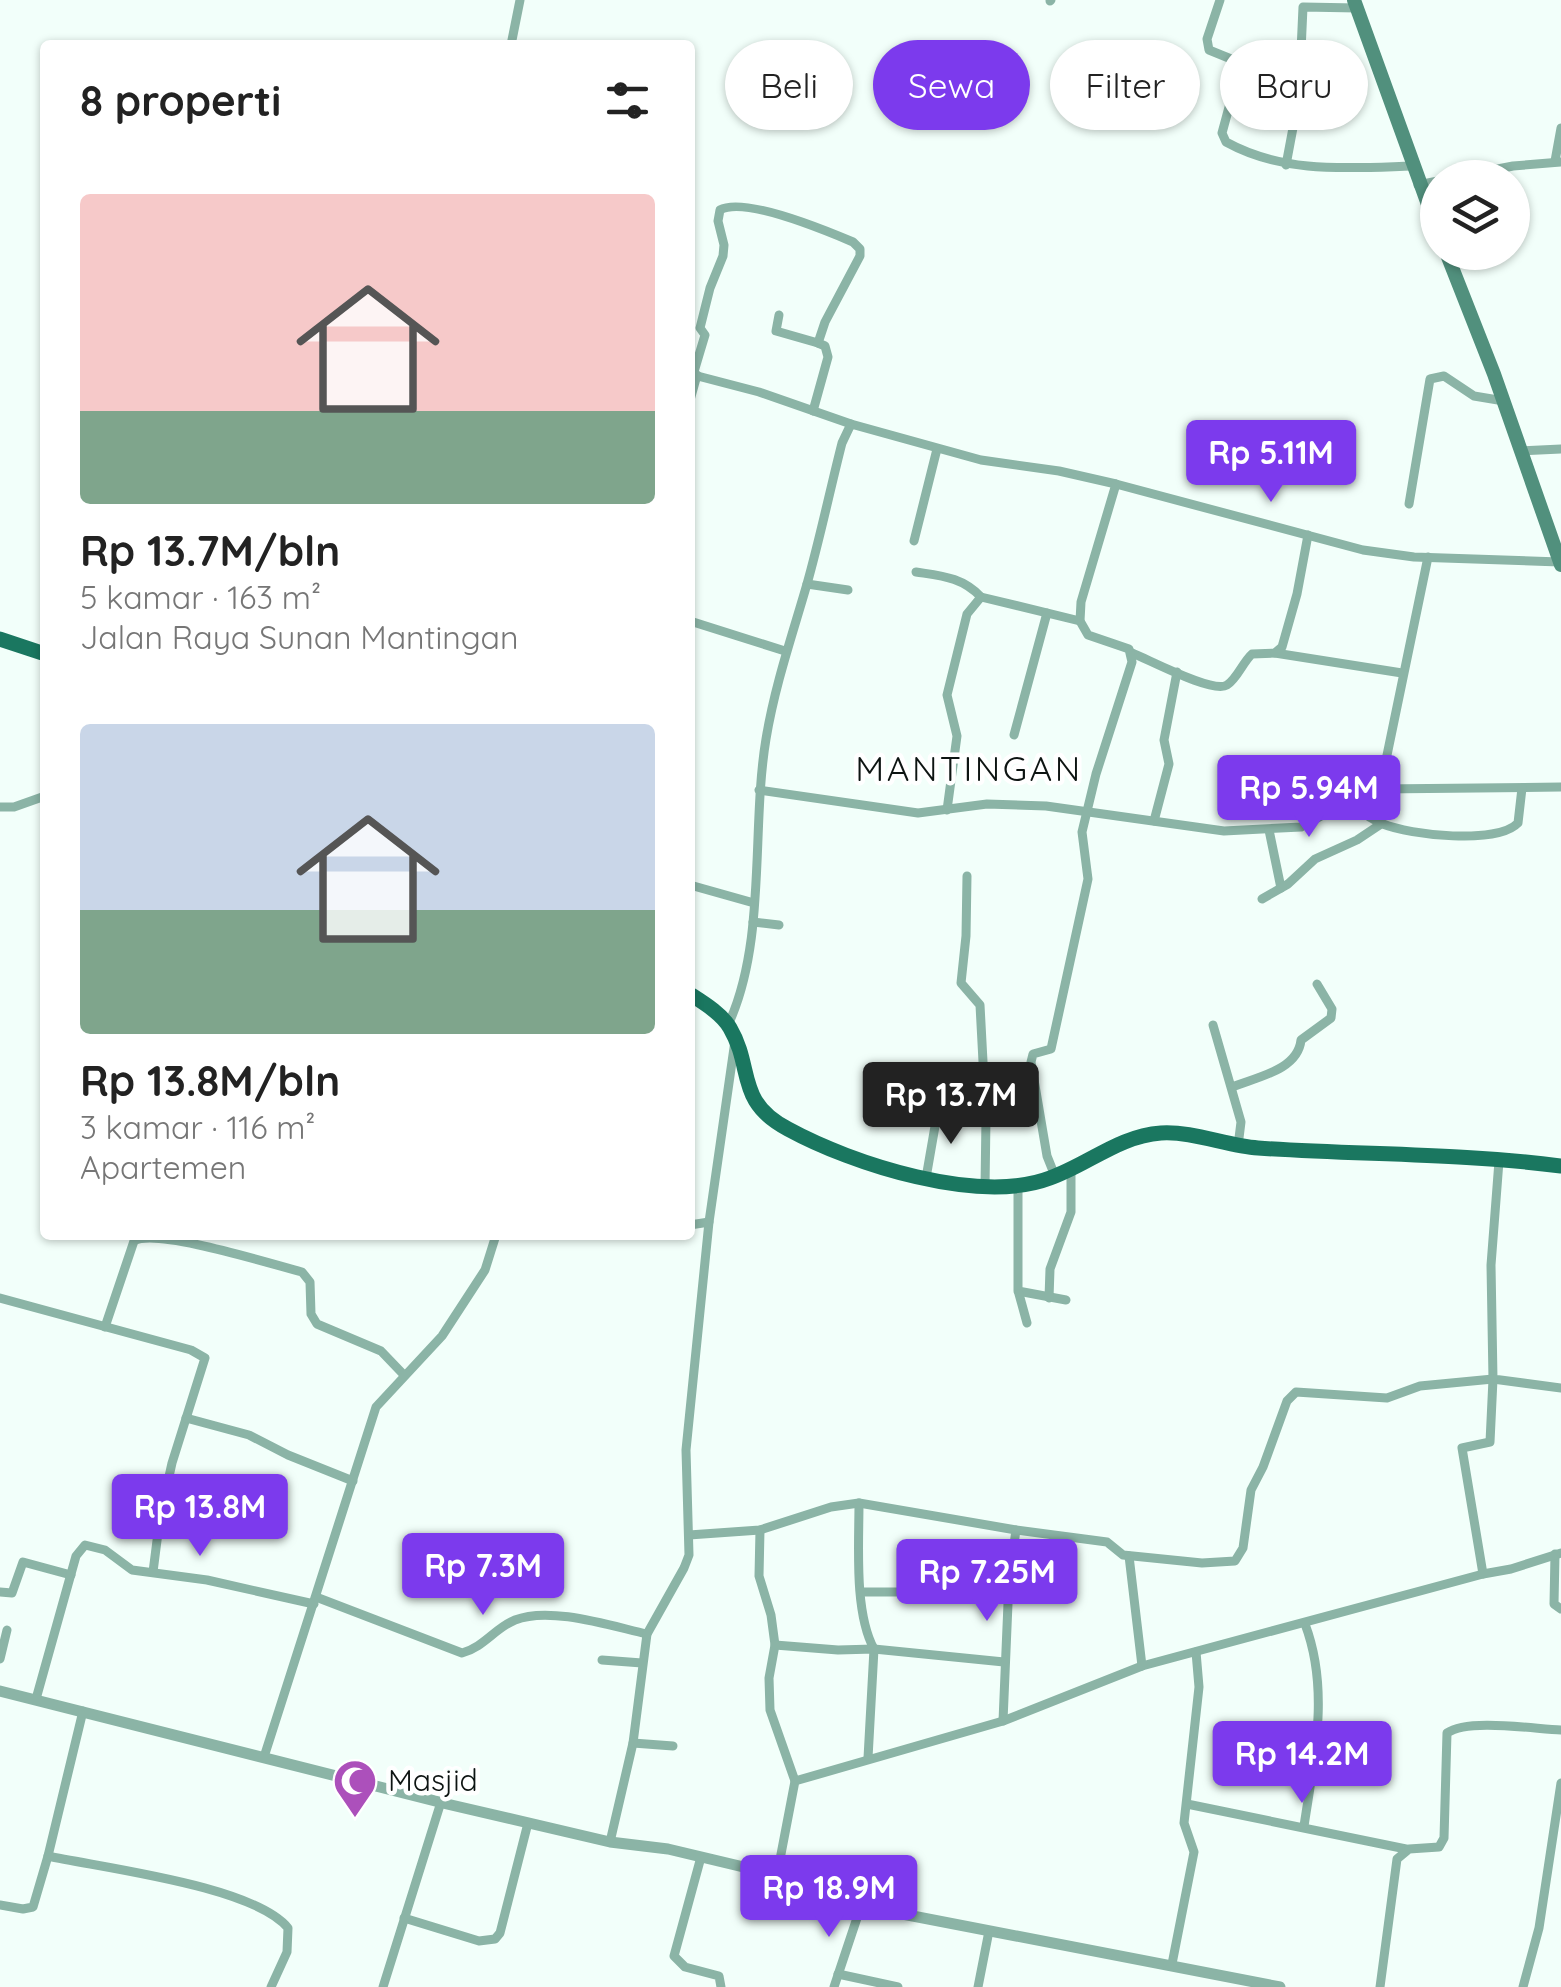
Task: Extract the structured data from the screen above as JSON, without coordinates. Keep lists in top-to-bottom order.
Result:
{
  "districts": ["MANTINGAN"],
  "places": {
    "mosque": ["Masjid"]
  },
  "page": {
    "chip": [
      "Beli",
      "Sewa",
      "Filter",
      "Baru"
    ],
    "heading": "8 properti",
    "list": [
      {
        "name": "Rp 13.7M/bln",
        "note": "5 kamar · 163 m² · Jalan Raya Sunan Mantingan"
      },
      {
        "name": "Rp 13.8M/bln",
        "note": "3 kamar · 116 m² · Apartemen"
      }
    ],
    "price": [
      "Rp 5.11M",
      "Rp 5.94M",
      "Rp 13.7M",
      "Rp 13.8M",
      "Rp 7.3M",
      "Rp 7.25M",
      "Rp 14.2M",
      "Rp 18.9M"
    ]
  }
}
